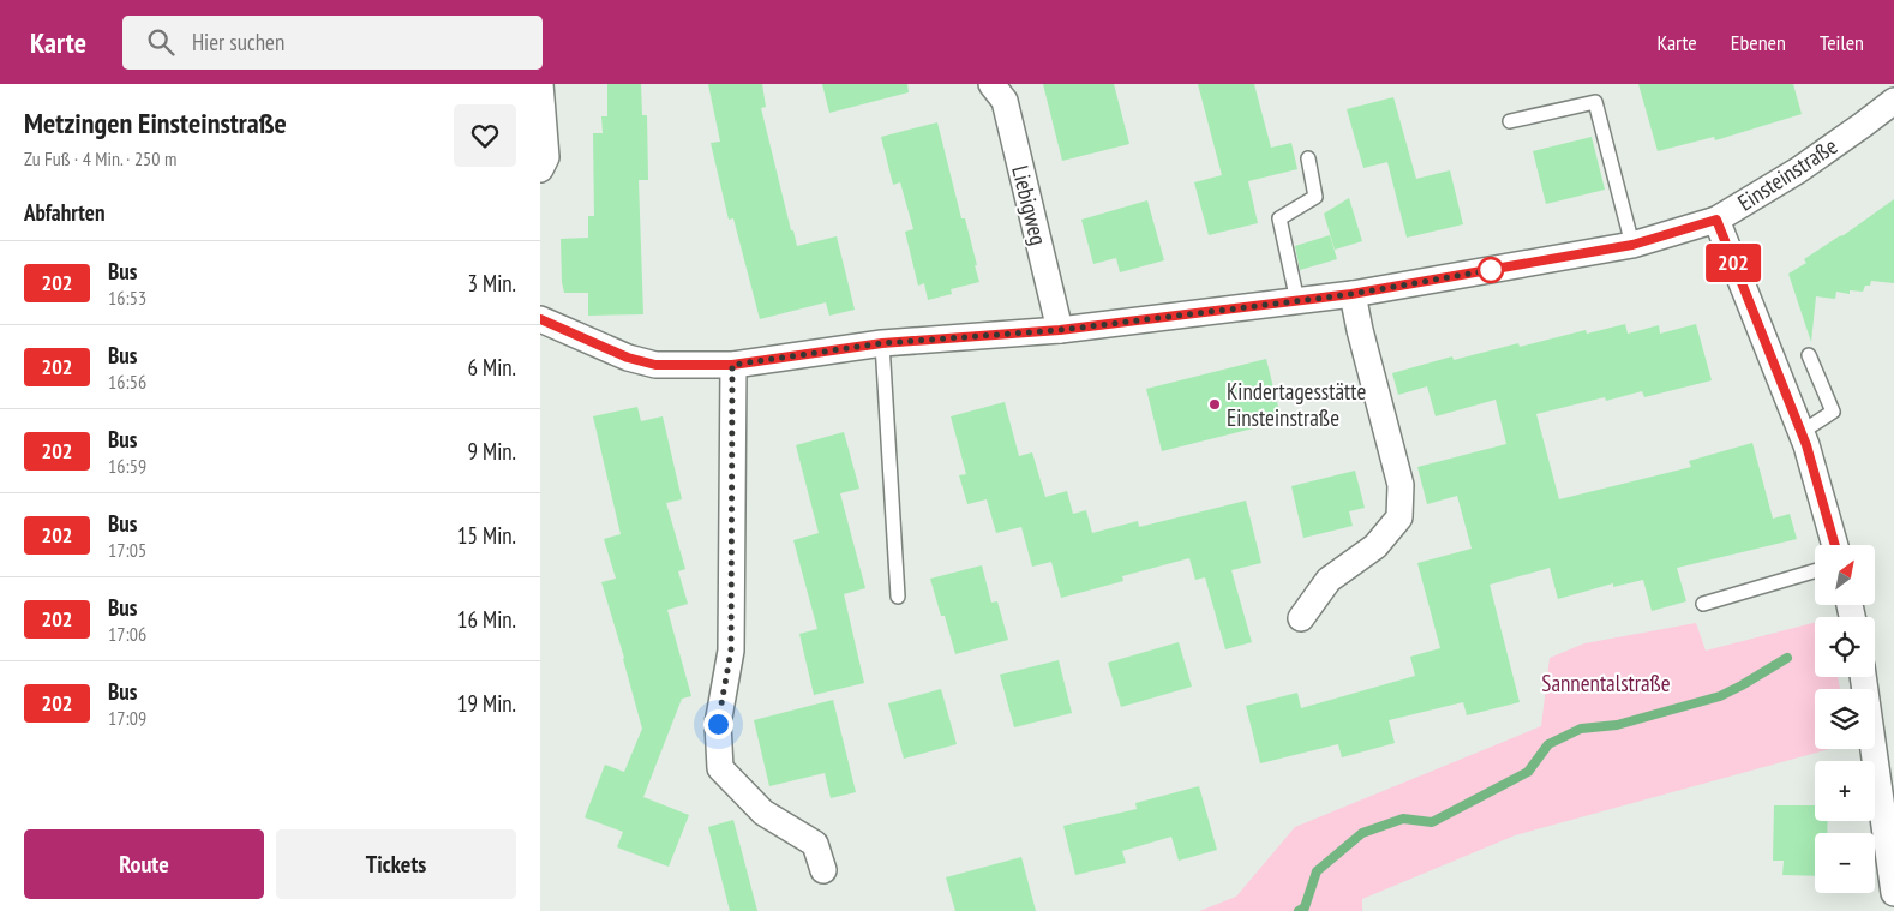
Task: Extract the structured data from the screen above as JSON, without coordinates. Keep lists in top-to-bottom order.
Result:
{
  "streets": {
    "street": ["Einsteinstraße", "Liebigweg"]
  },
  "crossings": [
    ["Einsteinstraße", "Liebigweg"]
  ],
  "parks": ["Sannentalstraße"],
  "places": ["Kindertagesstätte Einsteinstraße"],
  "lines": ["bus line 202"],
  "north": "top right",
  "page": {
    "header": "Karte",
    "search": "Hier suchen",
    "nav": ["Karte", "Ebenen", "Teilen"],
    "heading": [
      ["Metzingen Einsteinstraße", "Zu Fuß · 4 Min. · 250 m"],
      "Abfahrten"
    ],
    "on_map": "202",
    "list": [
      {
        "mark": "202",
        "name": "Bus",
        "note": "16:53",
        "value": "3 Min."
      },
      {
        "mark": "202",
        "name": "Bus",
        "note": "16:56",
        "value": "6 Min."
      },
      {
        "mark": "202",
        "name": "Bus",
        "note": "16:59",
        "value": "9 Min."
      },
      {
        "mark": "202",
        "name": "Bus",
        "note": "17:05",
        "value": "15 Min."
      },
      {
        "mark": "202",
        "name": "Bus",
        "note": "17:06",
        "value": "16 Min."
      },
      {
        "mark": "202",
        "name": "Bus",
        "note": "17:09",
        "value": "19 Min."
      }
    ],
    "map_buttons": ["+", "−"],
    "buttons": ["Route", "Tickets"]
  }
}
